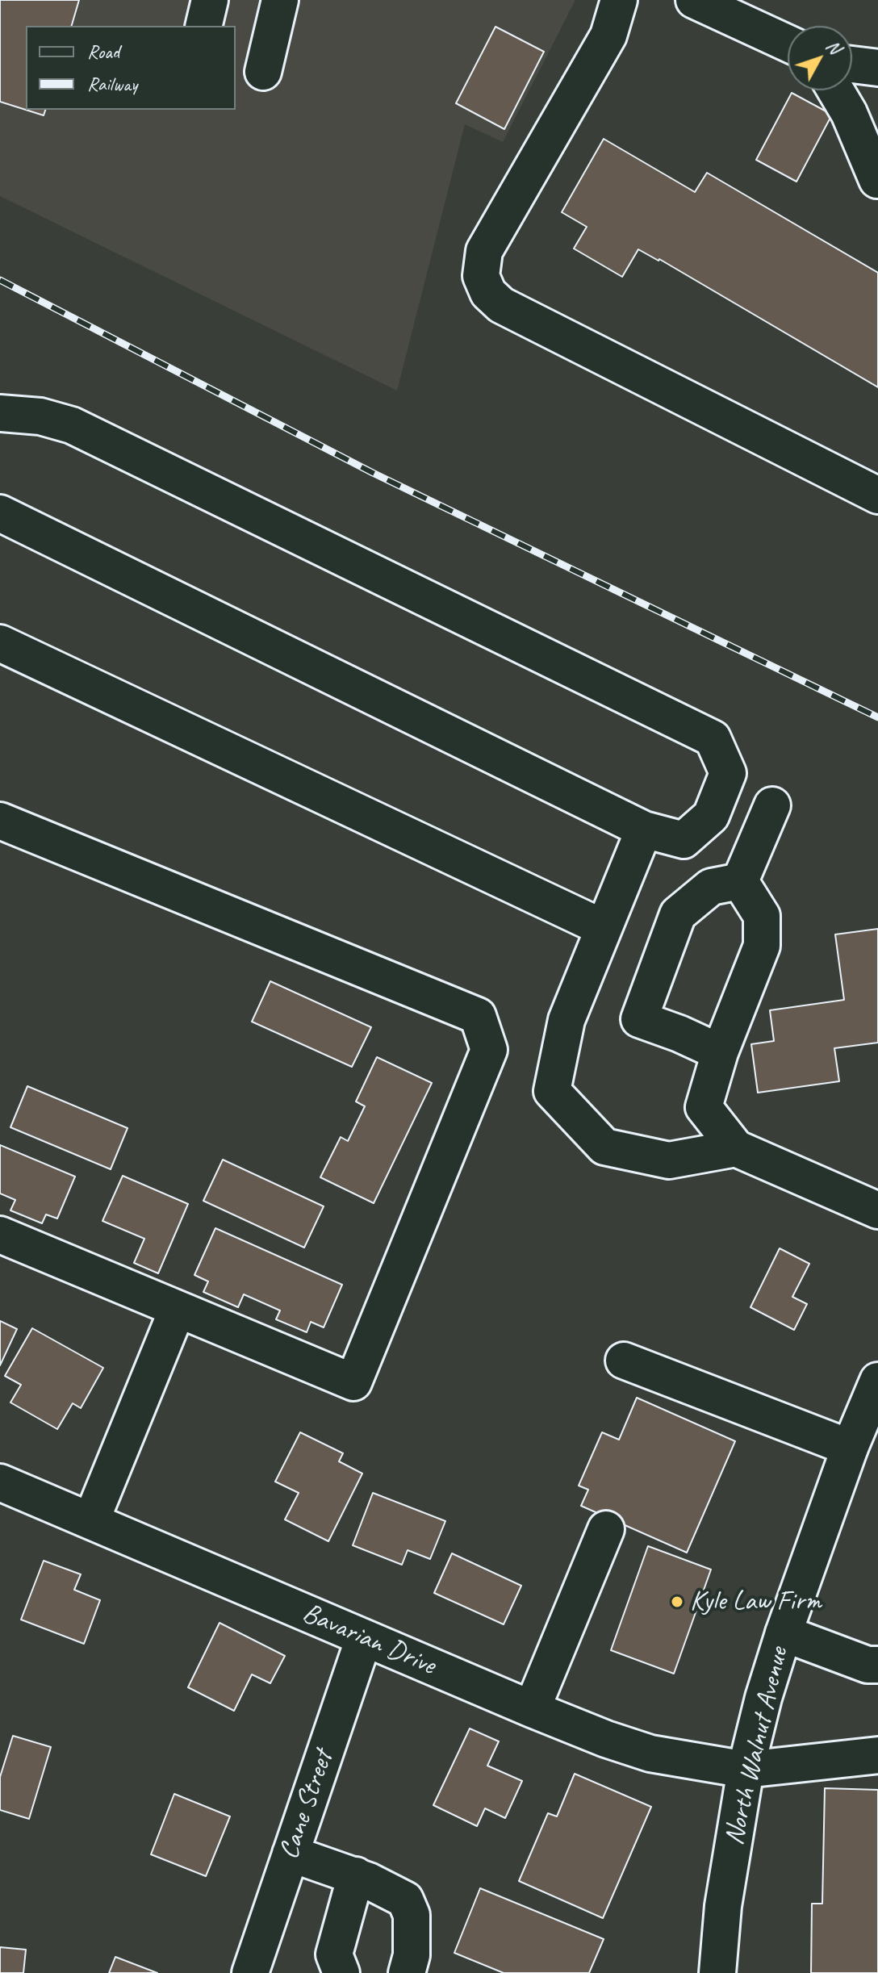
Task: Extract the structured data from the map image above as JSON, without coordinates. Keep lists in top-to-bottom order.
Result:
{
  "streets": {
    "street": ["Bavarian Drive", "North Walnut Avenue", "Cane Street"]
  },
  "crossings": [
    ["Bavarian Drive", "North Walnut Avenue"],
    ["Bavarian Drive", "Cane Street"]
  ],
  "places": ["Kyle Law Firm"],
  "legend": ["Road", "Railway"],
  "north": "top right"
}
